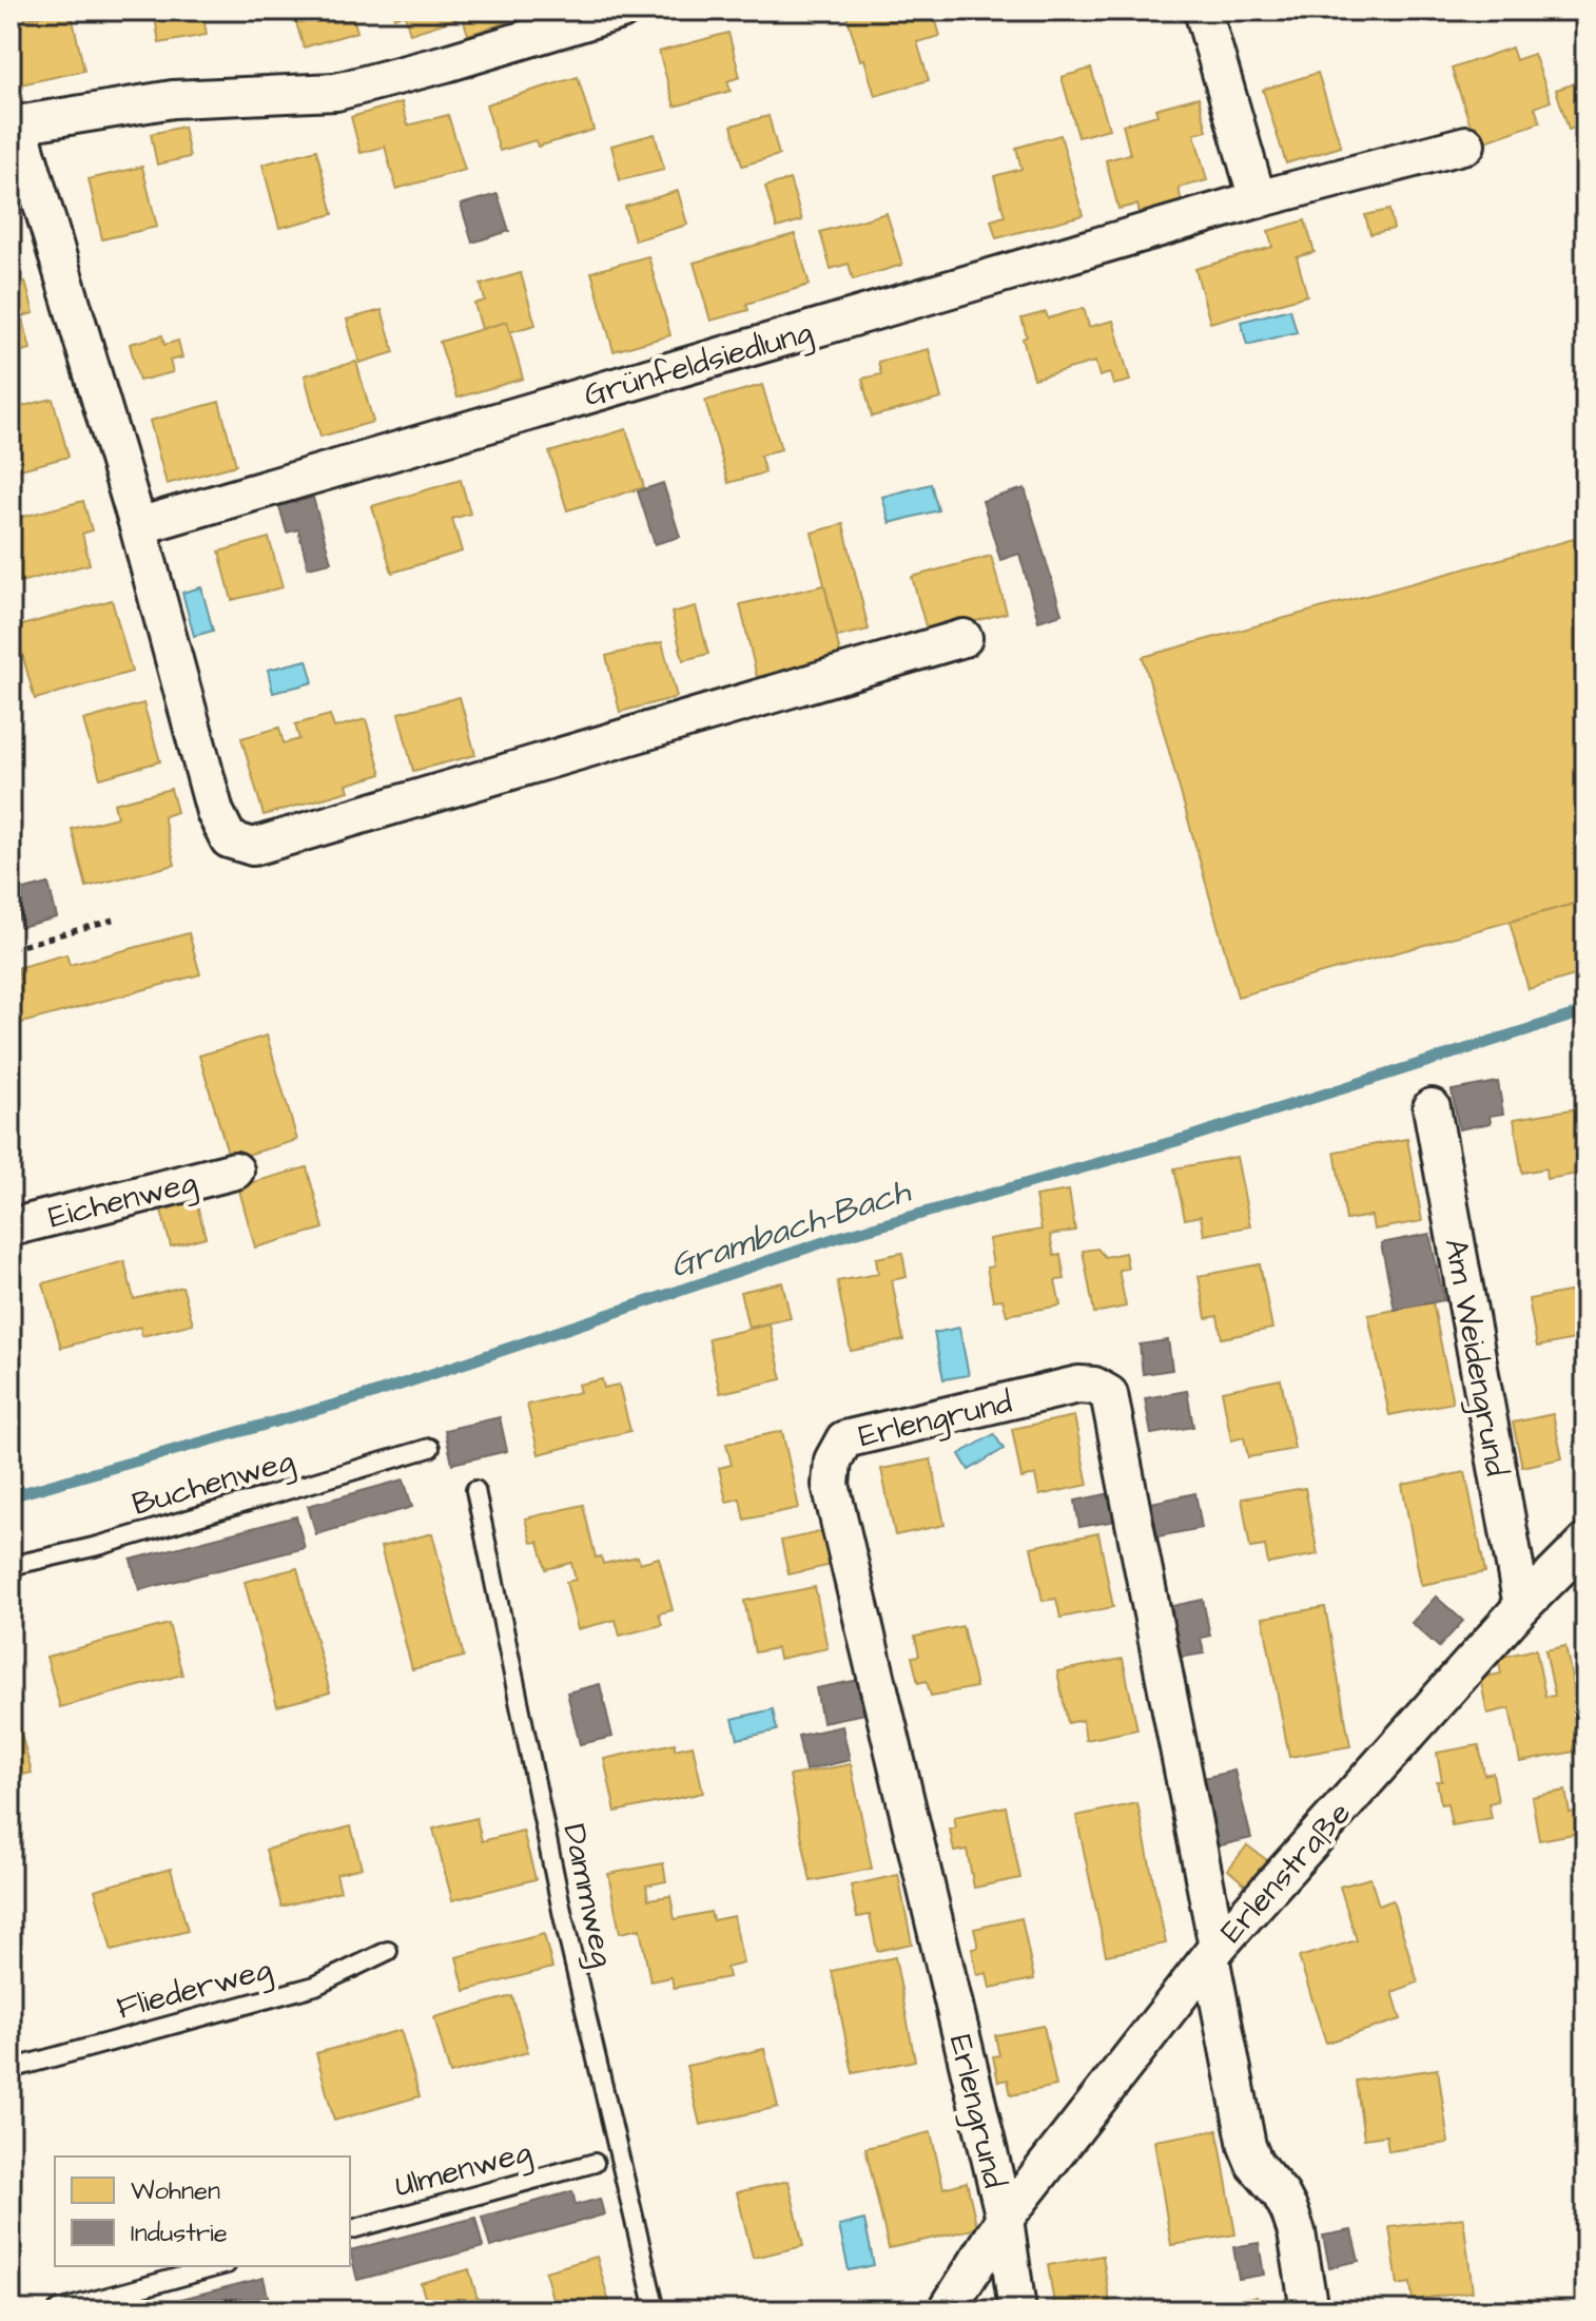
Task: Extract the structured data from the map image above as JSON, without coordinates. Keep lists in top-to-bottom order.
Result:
{
  "streets": {
    "street": [
      "Grünfeldsiedlung",
      "Eichenweg",
      "Am Weidengrund",
      "Erlengrund",
      "Erlenstraße"
    ],
    "lane": [
      "Buchenweg",
      "Dammweg",
      "Fliederweg",
      "Ulmenweg"
    ]
  },
  "crossings": [
    ["Am Weidengrund", "Erlenstraße"],
    ["Erlengrund", "Erlenstraße"]
  ],
  "water": ["Grambach-Bach"],
  "legend": ["Wohnen", "Industrie"]
}
